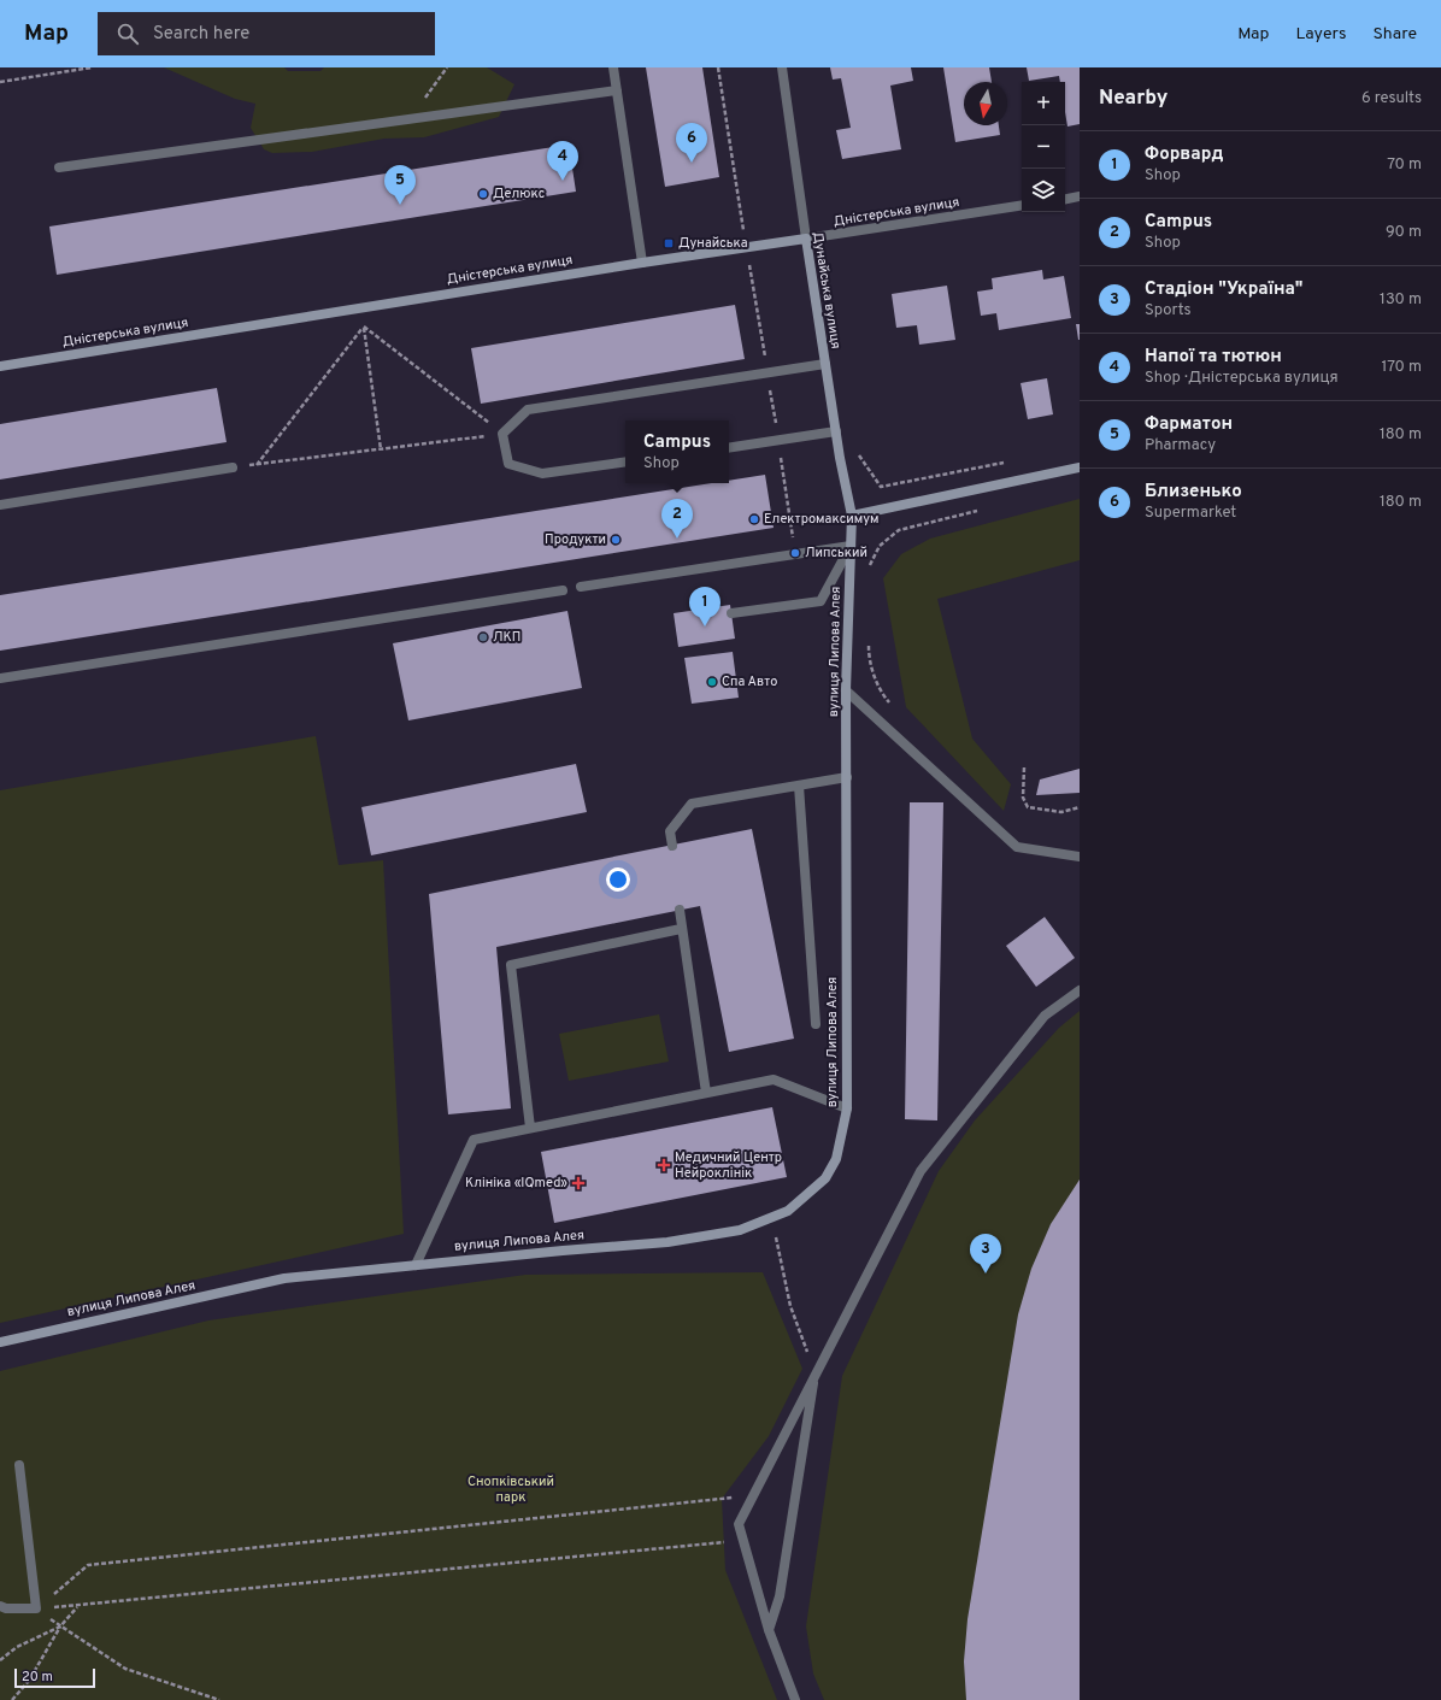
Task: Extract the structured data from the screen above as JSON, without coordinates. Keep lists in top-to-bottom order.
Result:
{
  "streets": {
    "street": ["Дністерська вулиця", "Дунайська вулиця", "вулиця Липова Алея"]
  },
  "crossings": [
    ["Дністерська вулиця", "Дунайська вулиця"],
    ["Дунайська вулиця", "вулиця Липова Алея"]
  ],
  "parks": ["Снопківський парк"],
  "places": {
    "other": [
      "Делюкс",
      "Електромаксимум",
      "Продукти",
      "Липський",
      "ЛКП",
      "Спа Авто"
    ],
    "transit": ["Дунайська"],
    "health": ["Медичний Центр Нейроклінік", "Клініка «IQmed»"]
  },
  "scale_bar": "20 m",
  "north": "bottom",
  "page": {
    "header": "Map",
    "search": "Search here",
    "nav": ["Map", "Layers", "Share"],
    "heading": ["Nearby", "6 results"],
    "map_buttons": ["+", "−"],
    "pins": [
      "6",
      "4",
      "5",
      "2",
      "1",
      "3"
    ],
    "list": [
      {
        "mark": "1",
        "name": "Форвард",
        "note": "Shop",
        "value": "70 m"
      },
      {
        "mark": "2",
        "name": "Campus",
        "note": "Shop",
        "value": "90 m"
      },
      {
        "mark": "3",
        "name": "Стадіон \"Україна\"",
        "note": "Sports",
        "value": "130 m"
      },
      {
        "mark": "4",
        "name": "Напої та тютюн",
        "note": "Shop · Дністерська вулиця",
        "value": "170 m"
      },
      {
        "mark": "5",
        "name": "Фарматон",
        "note": "Pharmacy",
        "value": "180 m"
      },
      {
        "mark": "6",
        "name": "Близенько",
        "note": "Supermarket",
        "value": "180 m"
      }
    ],
    "popup": ["Campus", "Shop"],
    "scale": "20 m"
  }
}
